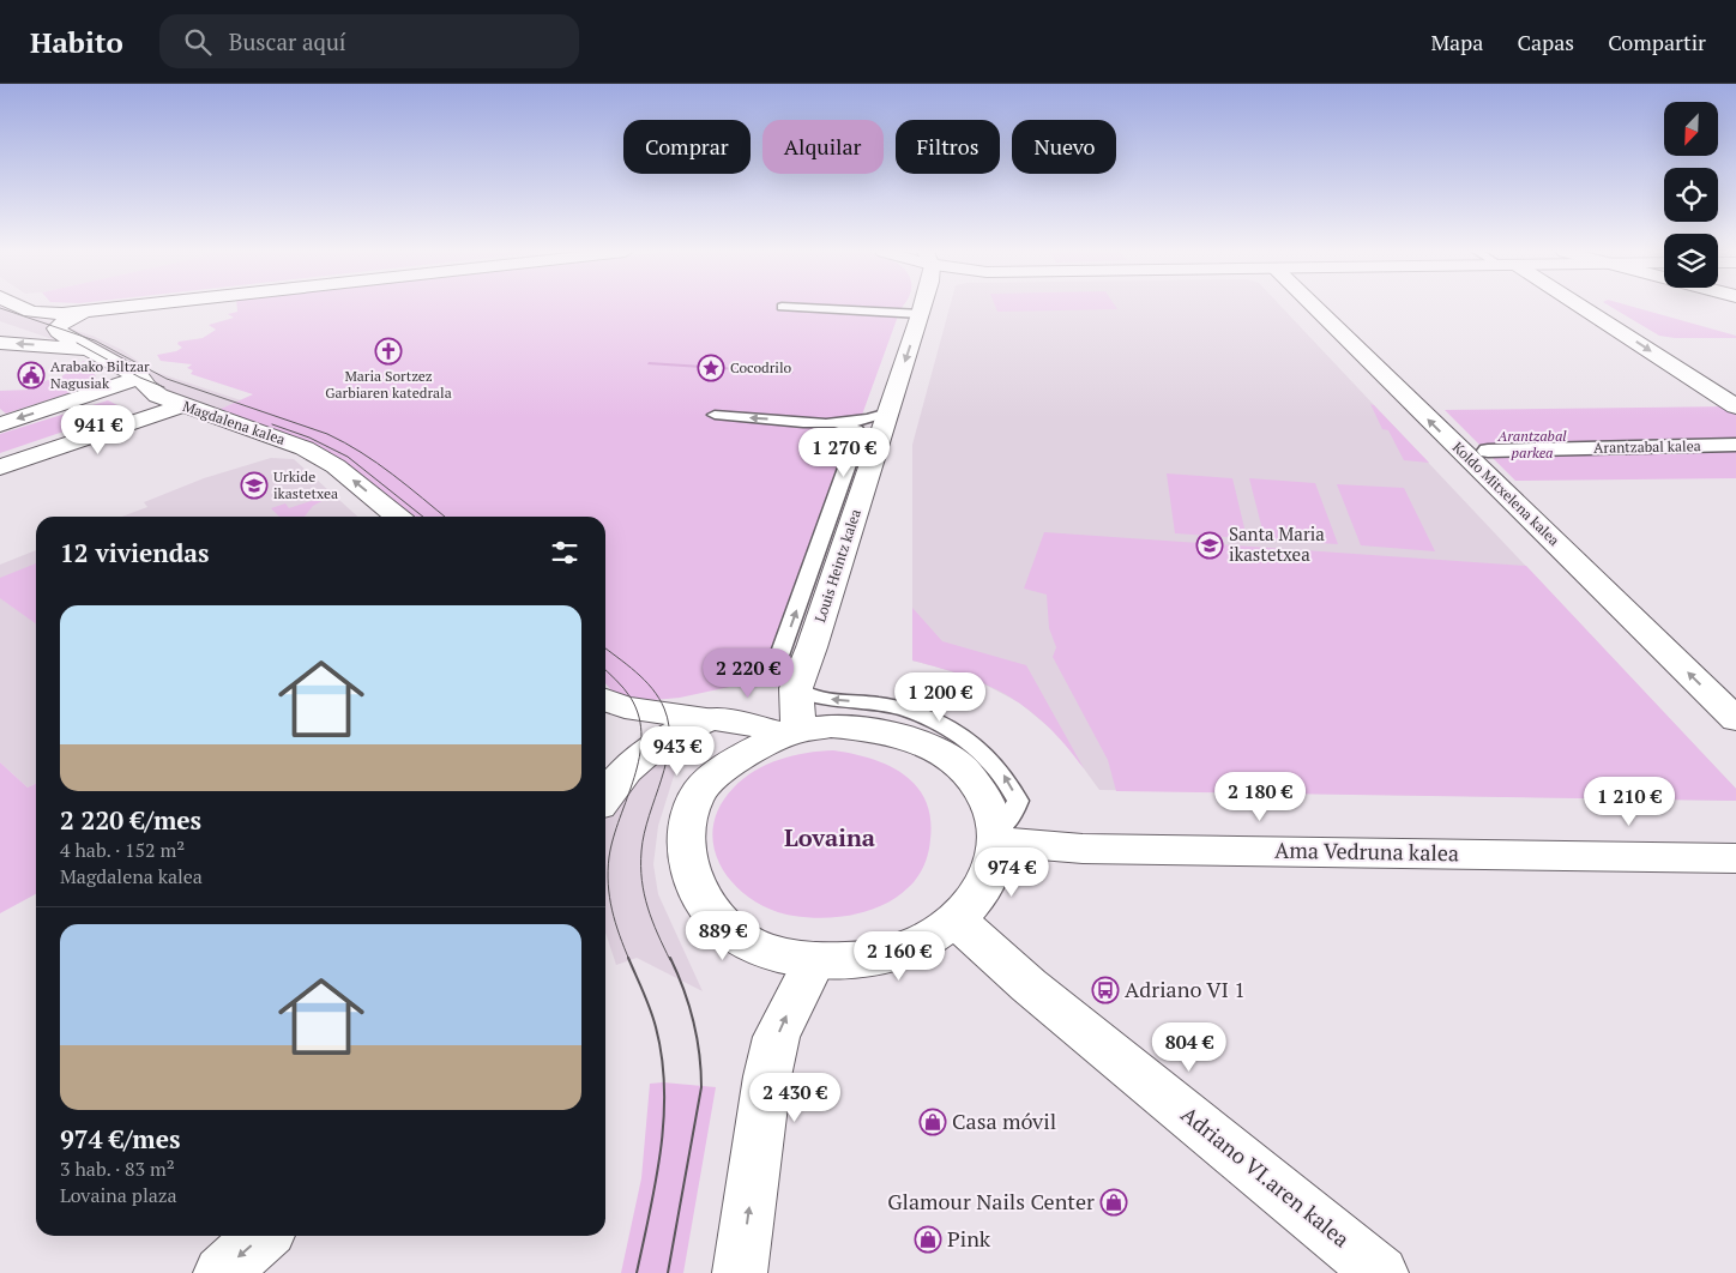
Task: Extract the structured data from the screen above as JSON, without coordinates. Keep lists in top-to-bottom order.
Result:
{
  "streets": {
    "street": [
      "Magdalena kalea",
      "Arantzabal kalea",
      "Koldo Mitxelena kalea",
      "Louis Heintz kalea",
      "Ama Vedruna kalea",
      "Adriano VI.aren kalea"
    ]
  },
  "one_way": ["Magdalena kalea"],
  "districts": ["Lovaina"],
  "parks": ["Arantzabal parkea"],
  "places": {
    "church": ["Maria Sortzez Garbiaren katedrala"],
    "place": ["Cocodrilo"],
    "public building": ["Arabako Biltzar Nagusiak"],
    "school or university": ["Urkide ikastetxea", "Santa Maria ikastetxea"],
    "bus stop": ["Adriano VI 1"],
    "shop": ["Casa móvil", "Glamour Nails Center", "Pink"]
  },
  "north": "bottom left",
  "page": {
    "header": "Habito",
    "search": "Buscar aquí",
    "nav": ["Mapa", "Capas", "Compartir"],
    "chip": [
      "Comprar",
      "Alquilar",
      "Filtros",
      "Nuevo"
    ],
    "price": [
      "941 €",
      "1 270 €",
      "2 220 €",
      "1 200 €",
      "943 €",
      "2 180 €",
      "1 210 €",
      "974 €",
      "889 €",
      "2 160 €",
      "804 €",
      "2 430 €"
    ],
    "heading": "12 viviendas",
    "list": [
      {
        "name": "2 220 €/mes",
        "note": "4 hab. · 152 m² · Magdalena kalea"
      },
      {
        "name": "974 €/mes",
        "note": "3 hab. · 83 m² · Lovaina plaza"
      }
    ]
  }
}
